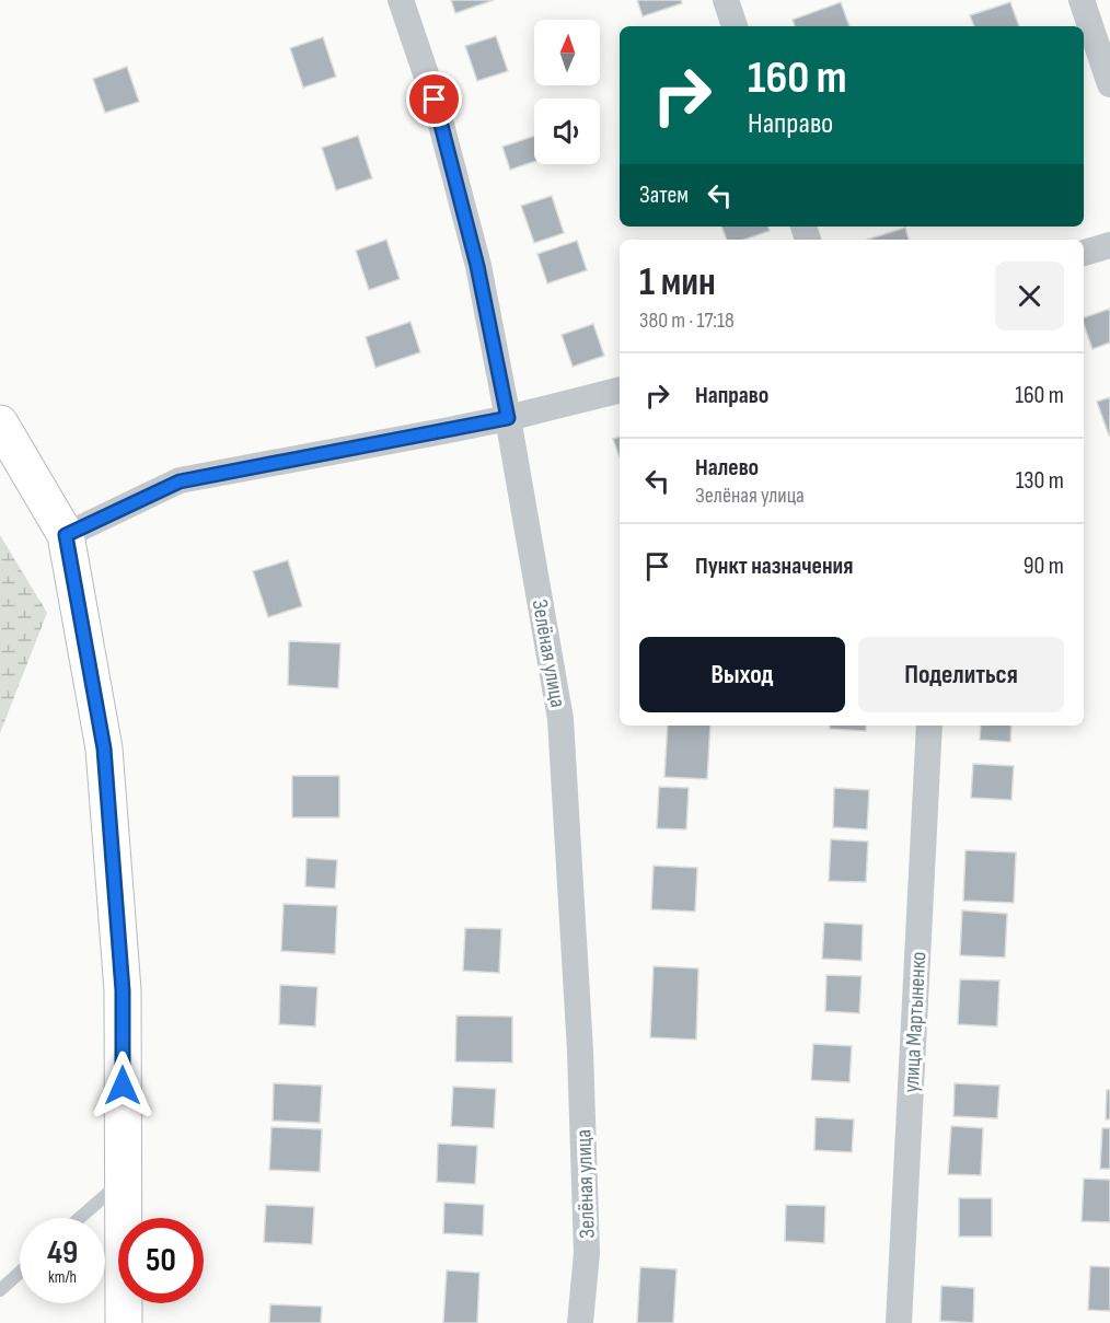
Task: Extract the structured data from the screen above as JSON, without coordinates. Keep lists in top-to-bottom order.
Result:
{
  "streets": {
    "street": ["Зелёная улица", "улица Мартыненко"]
  },
  "north": "top",
  "page": {
    "turn": ["160 m", "Направо"],
    "then": "Затем",
    "heading": ["1 мин", "380 m · 17:18"],
    "list": [
      {
        "name": "Направо",
        "value": "160 m"
      },
      {
        "name": "Налево",
        "note": "Зелёная улица",
        "value": "130 m"
      },
      {
        "name": "Пункт назначения",
        "value": "90 m"
      }
    ],
    "buttons": ["Выход", "Поделиться"],
    "speed": "49 km/h",
    "limit": "50"
  }
}
